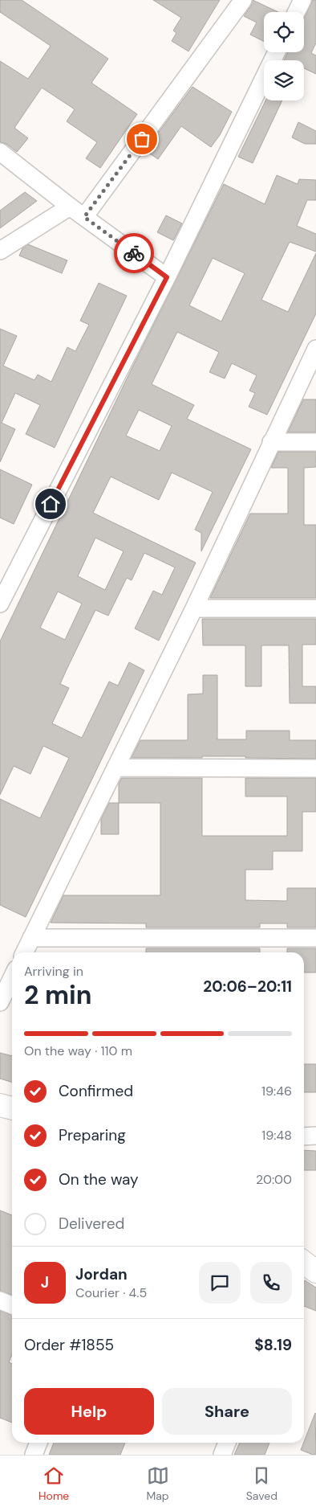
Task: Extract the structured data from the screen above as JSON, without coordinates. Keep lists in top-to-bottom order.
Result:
{
  "page": {
    "heading": ["2 min", "Arriving in", "20:06–20:11"],
    "panel": [
      "Jordan",
      "Courier · 4.5",
      "Order #1855",
      "$8.19"
    ],
    "bar": "On the way · 110 m",
    "list": [
      ["Confirmed", "19:46"],
      ["Preparing", "19:48"],
      ["On the way", "20:00"],
      "Delivered"
    ],
    "round": "J",
    "buttons": ["Help", "Share"],
    "tabs": ["Home", "Map", "Saved"]
  }
}
